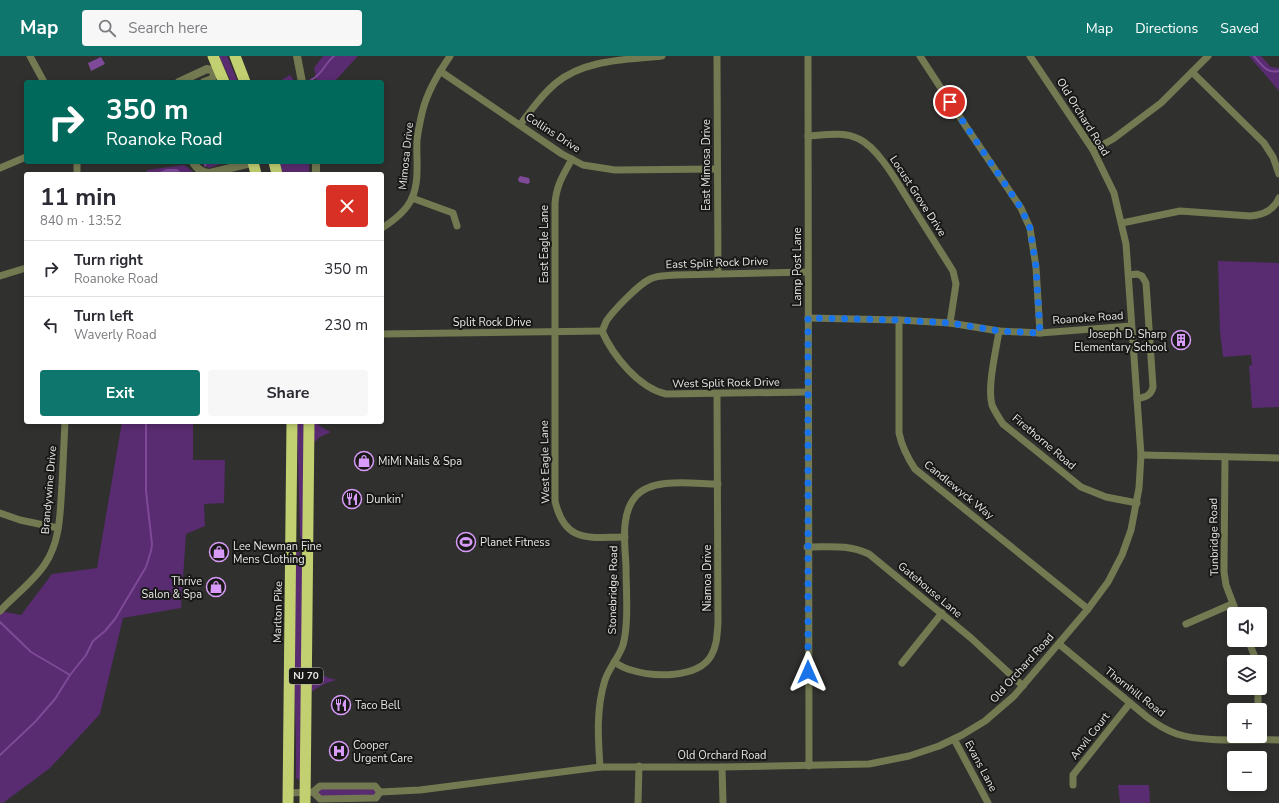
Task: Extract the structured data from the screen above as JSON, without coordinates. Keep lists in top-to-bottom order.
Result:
{
  "streets": {
    "highway": ["Marlton Pike", "NJ 70"],
    "street": [
      "Old Orchard Road",
      "Collins Drive",
      "Mimosa Drive",
      "East Mimosa Drive",
      "Locust Grove Drive",
      "East Eagle Lane",
      "East Split Rock Drive",
      "Lamp Post Lane",
      "Roanoke Road",
      "Split Rock Drive",
      "West Split Rock Drive",
      "Firethorne Road",
      "West Eagle Lane",
      "Brandywine Drive",
      "Candlewyck Way",
      "Tunbridge Road",
      "Niamoa Drive",
      "Stonebridge Road",
      "Gatehouse Lane",
      "Thornhill Road",
      "Anvil Court",
      "Evans Lane"
    ]
  },
  "crossings": [
    ["Old Orchard Road", "Lamp Post Lane"],
    ["Old Orchard Road", "Roanoke Road"],
    ["Old Orchard Road", "Firethorne Road"],
    ["Old Orchard Road", "Candlewyck Way"],
    ["Old Orchard Road", "Stonebridge Road"],
    ["Old Orchard Road", "Gatehouse Lane"],
    ["Old Orchard Road", "Marlton Pike"],
    ["Old Orchard Road", "NJ 70"],
    ["Old Orchard Road", "Thornhill Road"],
    ["Old Orchard Road", "Evans Lane"],
    ["Collins Drive", "Mimosa Drive"],
    ["Collins Drive", "East Mimosa Drive"],
    ["Collins Drive", "East Eagle Lane"],
    ["East Mimosa Drive", "East Split Rock Drive"],
    ["Locust Grove Drive", "Lamp Post Lane"],
    ["Locust Grove Drive", "Roanoke Road"],
    ["East Eagle Lane", "Split Rock Drive"],
    ["East Eagle Lane", "West Eagle Lane"],
    ["East Split Rock Drive", "Lamp Post Lane"],
    ["East Split Rock Drive", "Split Rock Drive"],
    ["East Split Rock Drive", "West Split Rock Drive"],
    ["Lamp Post Lane", "Roanoke Road"],
    ["Lamp Post Lane", "West Split Rock Drive"],
    ["Lamp Post Lane", "Gatehouse Lane"],
    ["Roanoke Road", "Firethorne Road"],
    ["Roanoke Road", "Candlewyck Way"],
    ["Split Rock Drive", "West Split Rock Drive"],
    ["Split Rock Drive", "West Eagle Lane"],
    ["West Split Rock Drive", "Niamoa Drive"],
    ["West Eagle Lane", "Stonebridge Road"],
    ["Niamoa Drive", "Stonebridge Road"],
    ["Thornhill Road", "Anvil Court"]
  ],
  "places": {
    "building": ["Joseph D. Sharp Elementary School"],
    "shop": ["MiMi Nails & Spa", "Lee Newman Fine Mens Clothing", "Thrive Salon & Spa"],
    "restaurant": ["Dunkin'", "Taco Bell"],
    "sports": ["Planet Fitness"],
    "hospital": ["Cooper Urgent Care"]
  },
  "page": {
    "header": "Map",
    "search": "Search here",
    "nav": ["Map", "Directions", "Saved"],
    "turn": ["350 m", "Roanoke Road"],
    "heading": ["11 min", "840 m · 13:52"],
    "list": [
      {
        "name": "Turn right",
        "note": "Roanoke Road",
        "value": "350 m"
      },
      {
        "name": "Turn left",
        "note": "Waverly Road",
        "value": "230 m"
      }
    ],
    "buttons": ["Exit", "Share"],
    "map_buttons": ["+", "−"]
  }
}
